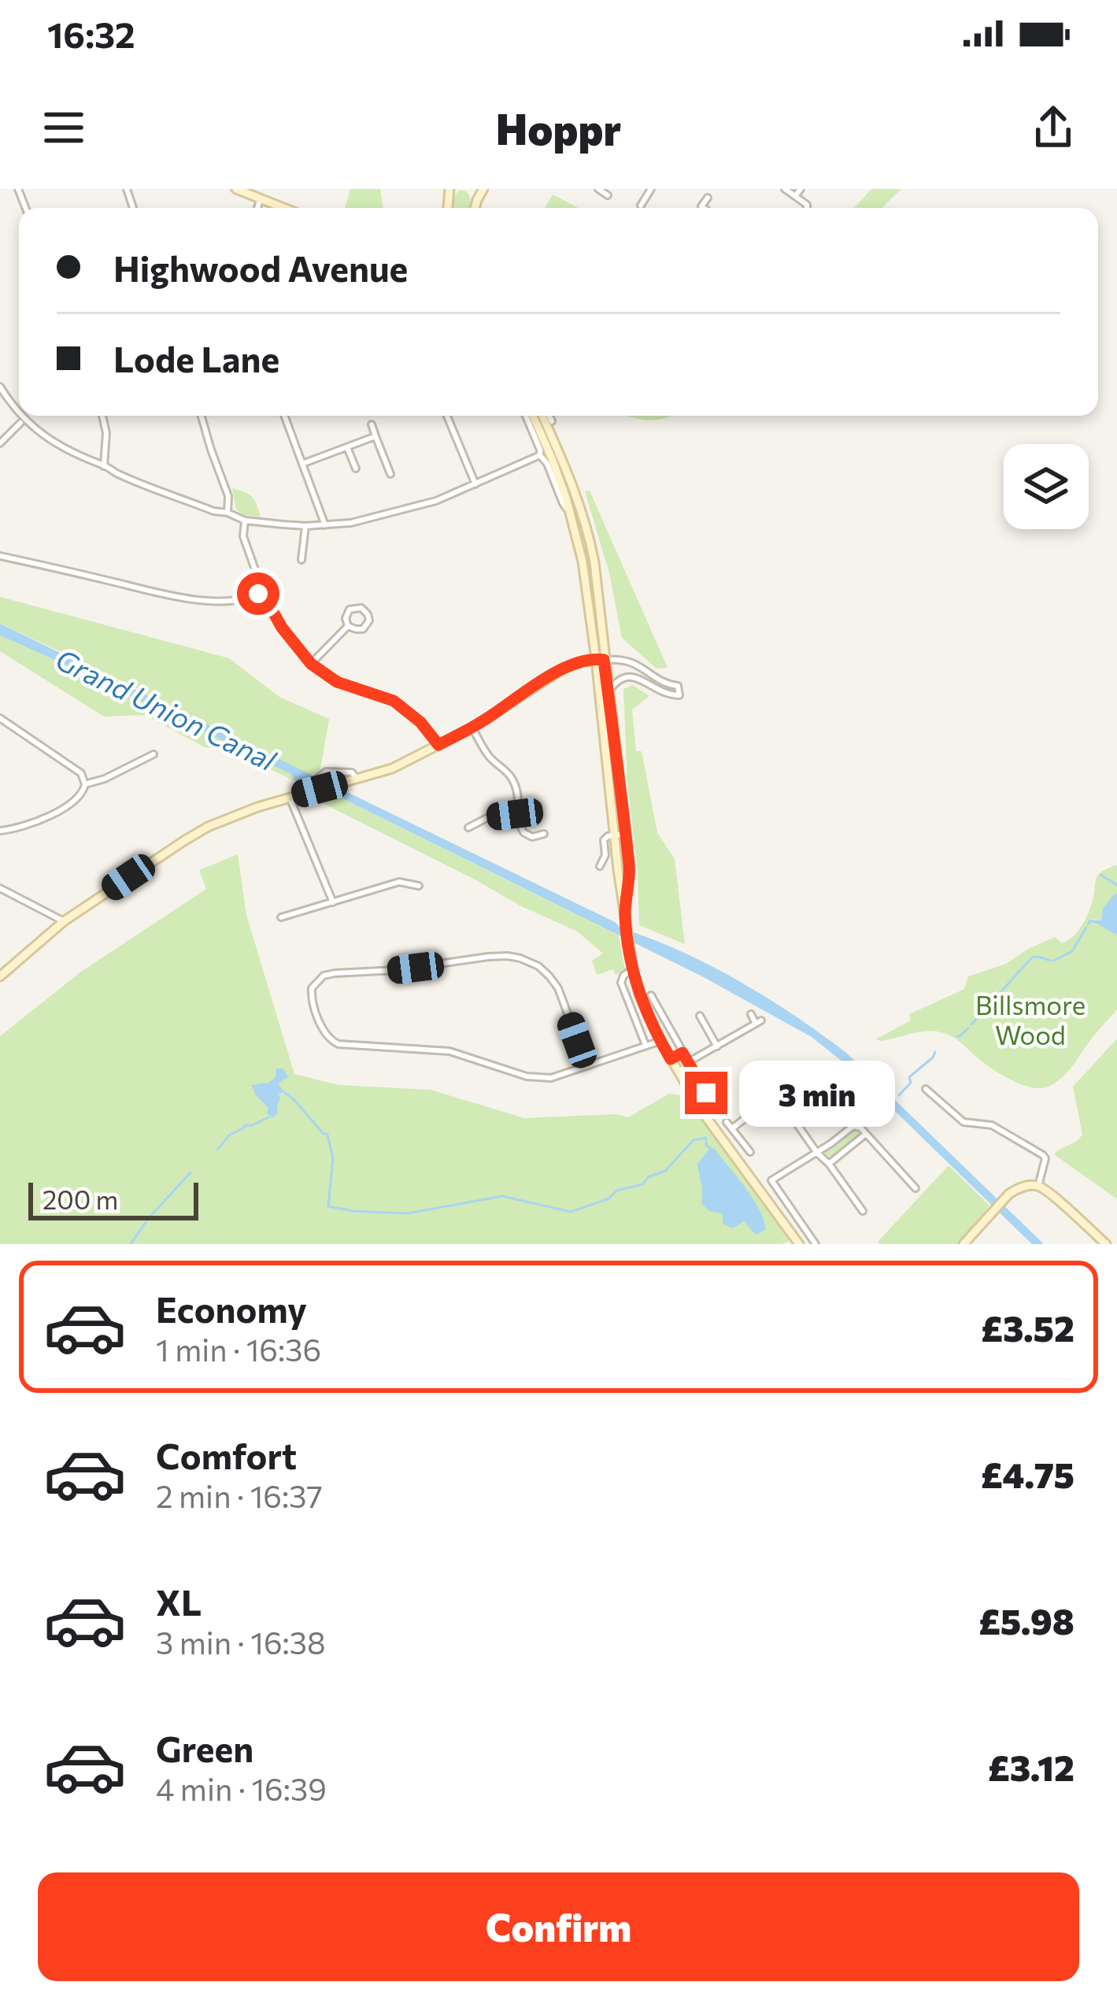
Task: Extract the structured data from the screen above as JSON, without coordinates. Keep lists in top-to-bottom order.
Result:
{
  "water": ["Grand Union Canal"],
  "parks": ["Billsmore Wood"],
  "scale_bar": "200 m",
  "page": {
    "status": "16:32",
    "header": "Hoppr",
    "banner": ["Highwood Avenue", "Lode Lane"],
    "bubble": "3 min",
    "scale": "200 m",
    "list": [
      {
        "name": "Economy",
        "note": "1 min · 16:36",
        "value": "£3.52"
      },
      {
        "name": "Comfort",
        "note": "2 min · 16:37",
        "value": "£4.75"
      },
      {
        "name": "XL",
        "note": "3 min · 16:38",
        "value": "£5.98"
      },
      {
        "name": "Green",
        "note": "4 min · 16:39",
        "value": "£3.12"
      }
    ],
    "buttons": "Confirm"
  }
}
